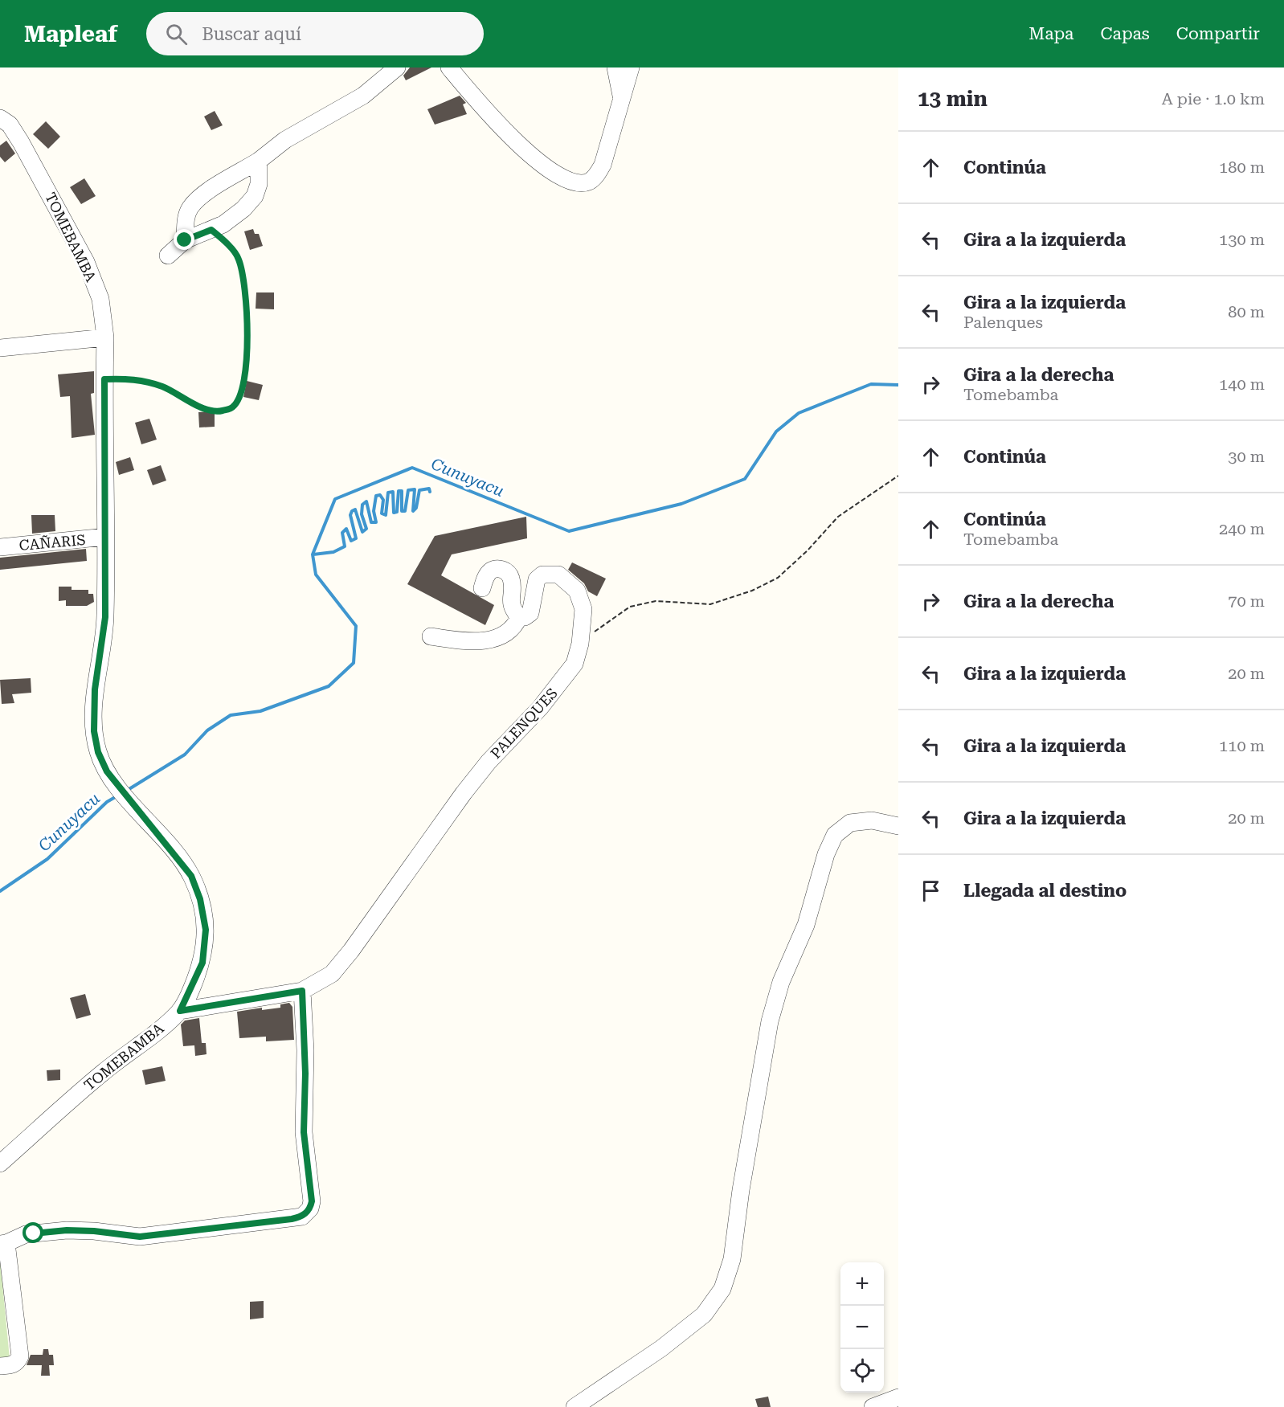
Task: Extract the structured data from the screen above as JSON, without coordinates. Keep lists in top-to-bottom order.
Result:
{
  "streets": {
    "street": ["TOMEBAMBA", "CAÑARIS", "PALENQUES"]
  },
  "crossings": [
    ["TOMEBAMBA", "CAÑARIS"],
    ["TOMEBAMBA", "PALENQUES"]
  ],
  "water": ["Cunuyacu"],
  "page": {
    "header": "Mapleaf",
    "search": "Buscar aquí",
    "nav": ["Mapa", "Capas", "Compartir"],
    "heading": ["13 min", "A pie · 1.0 km"],
    "list": [
      ["Continúa", "180 m"],
      ["Gira a la izquierda", "130 m"],
      ["Gira a la izquierda", "Palenques", "80 m"],
      ["Gira a la derecha", "Tomebamba", "140 m"],
      ["Continúa", "30 m"],
      ["Continúa", "Tomebamba", "240 m"],
      ["Gira a la derecha", "70 m"],
      ["Gira a la izquierda", "20 m"],
      ["Gira a la izquierda", "110 m"],
      ["Gira a la izquierda", "20 m"],
      "Llegada al destino"
    ],
    "map_buttons": ["+", "−"]
  }
}
